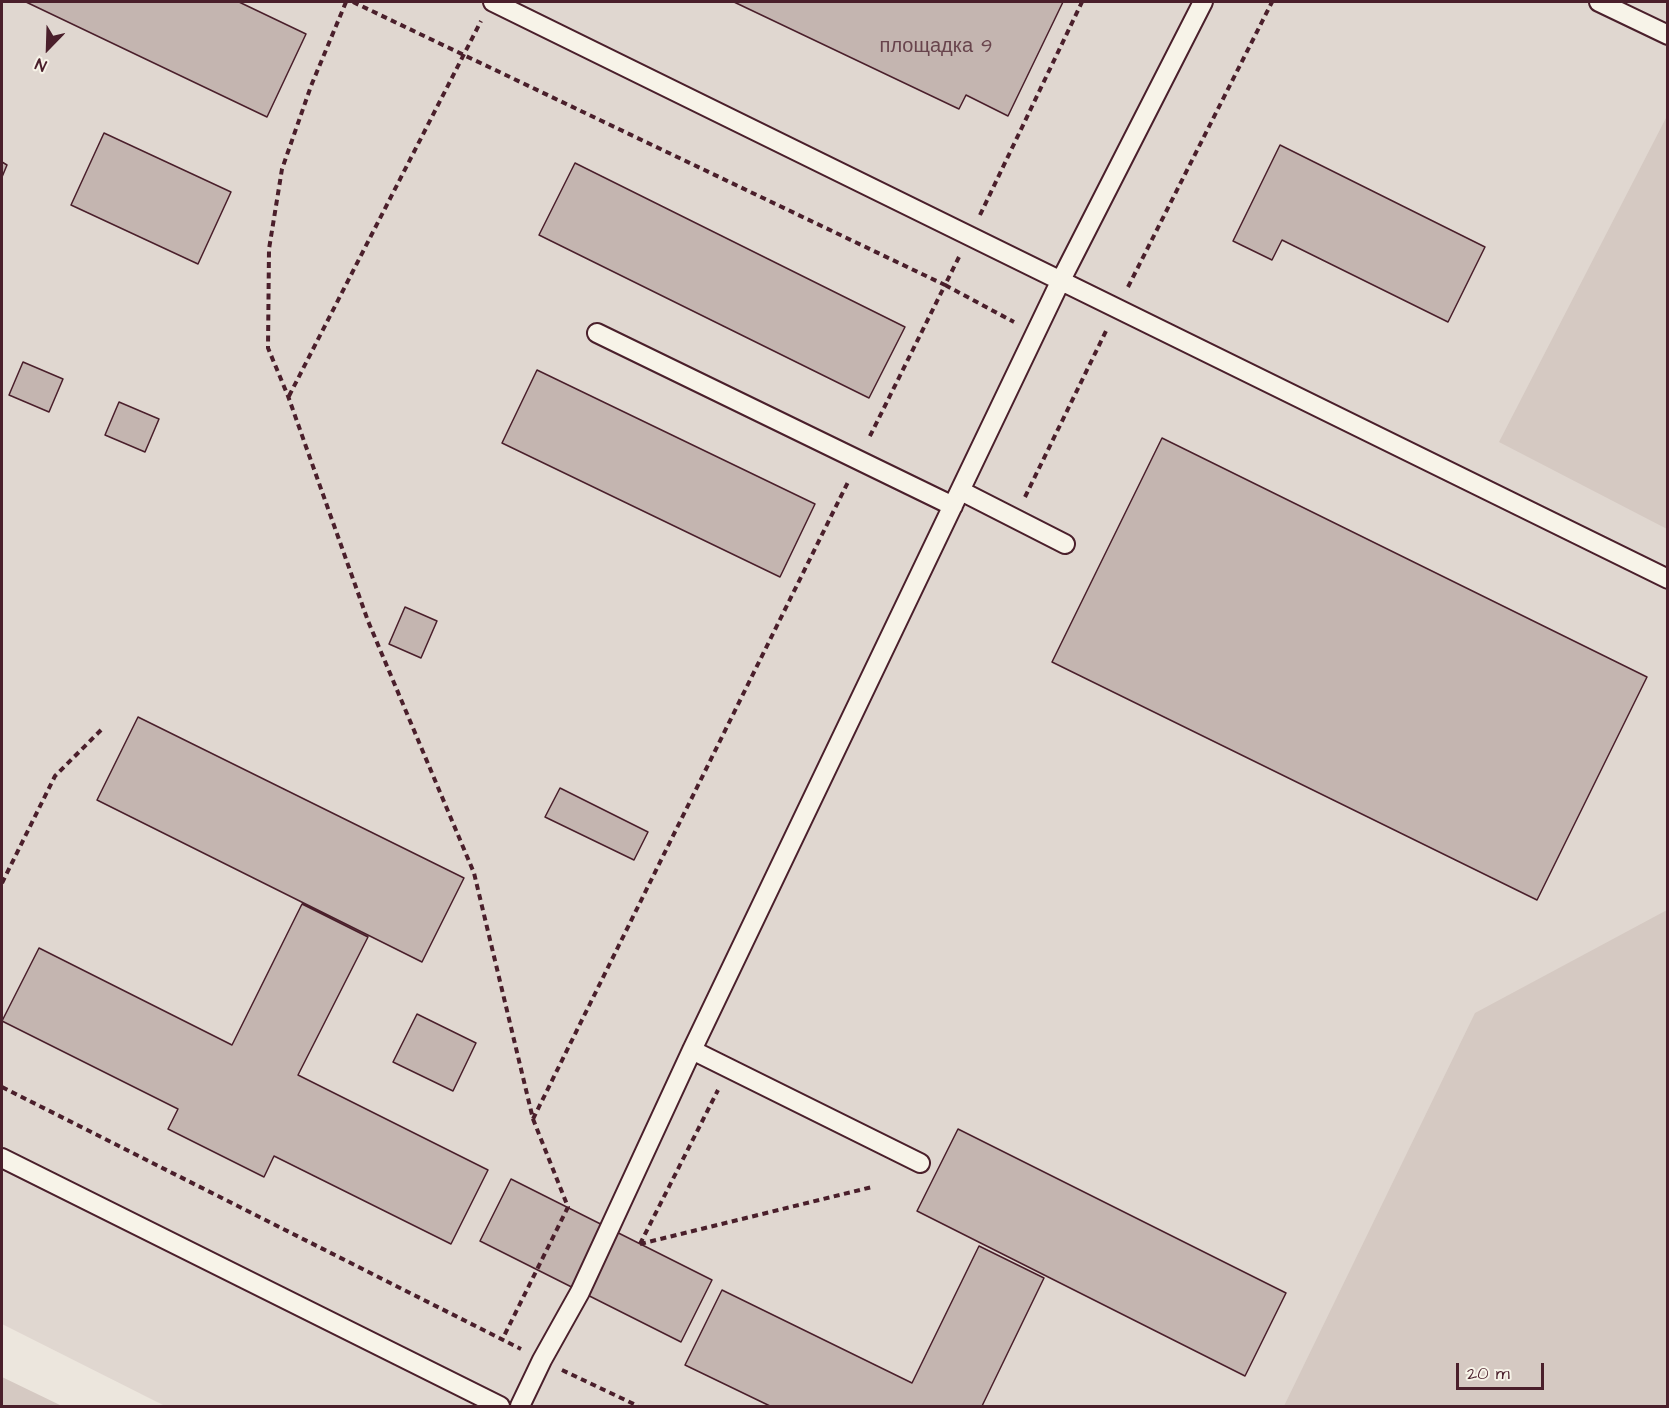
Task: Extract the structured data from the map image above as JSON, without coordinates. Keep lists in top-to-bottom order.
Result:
{
  "house_numbers": ["площадка 9"],
  "scale_bar": "20 m",
  "north": "bottom left"
}
